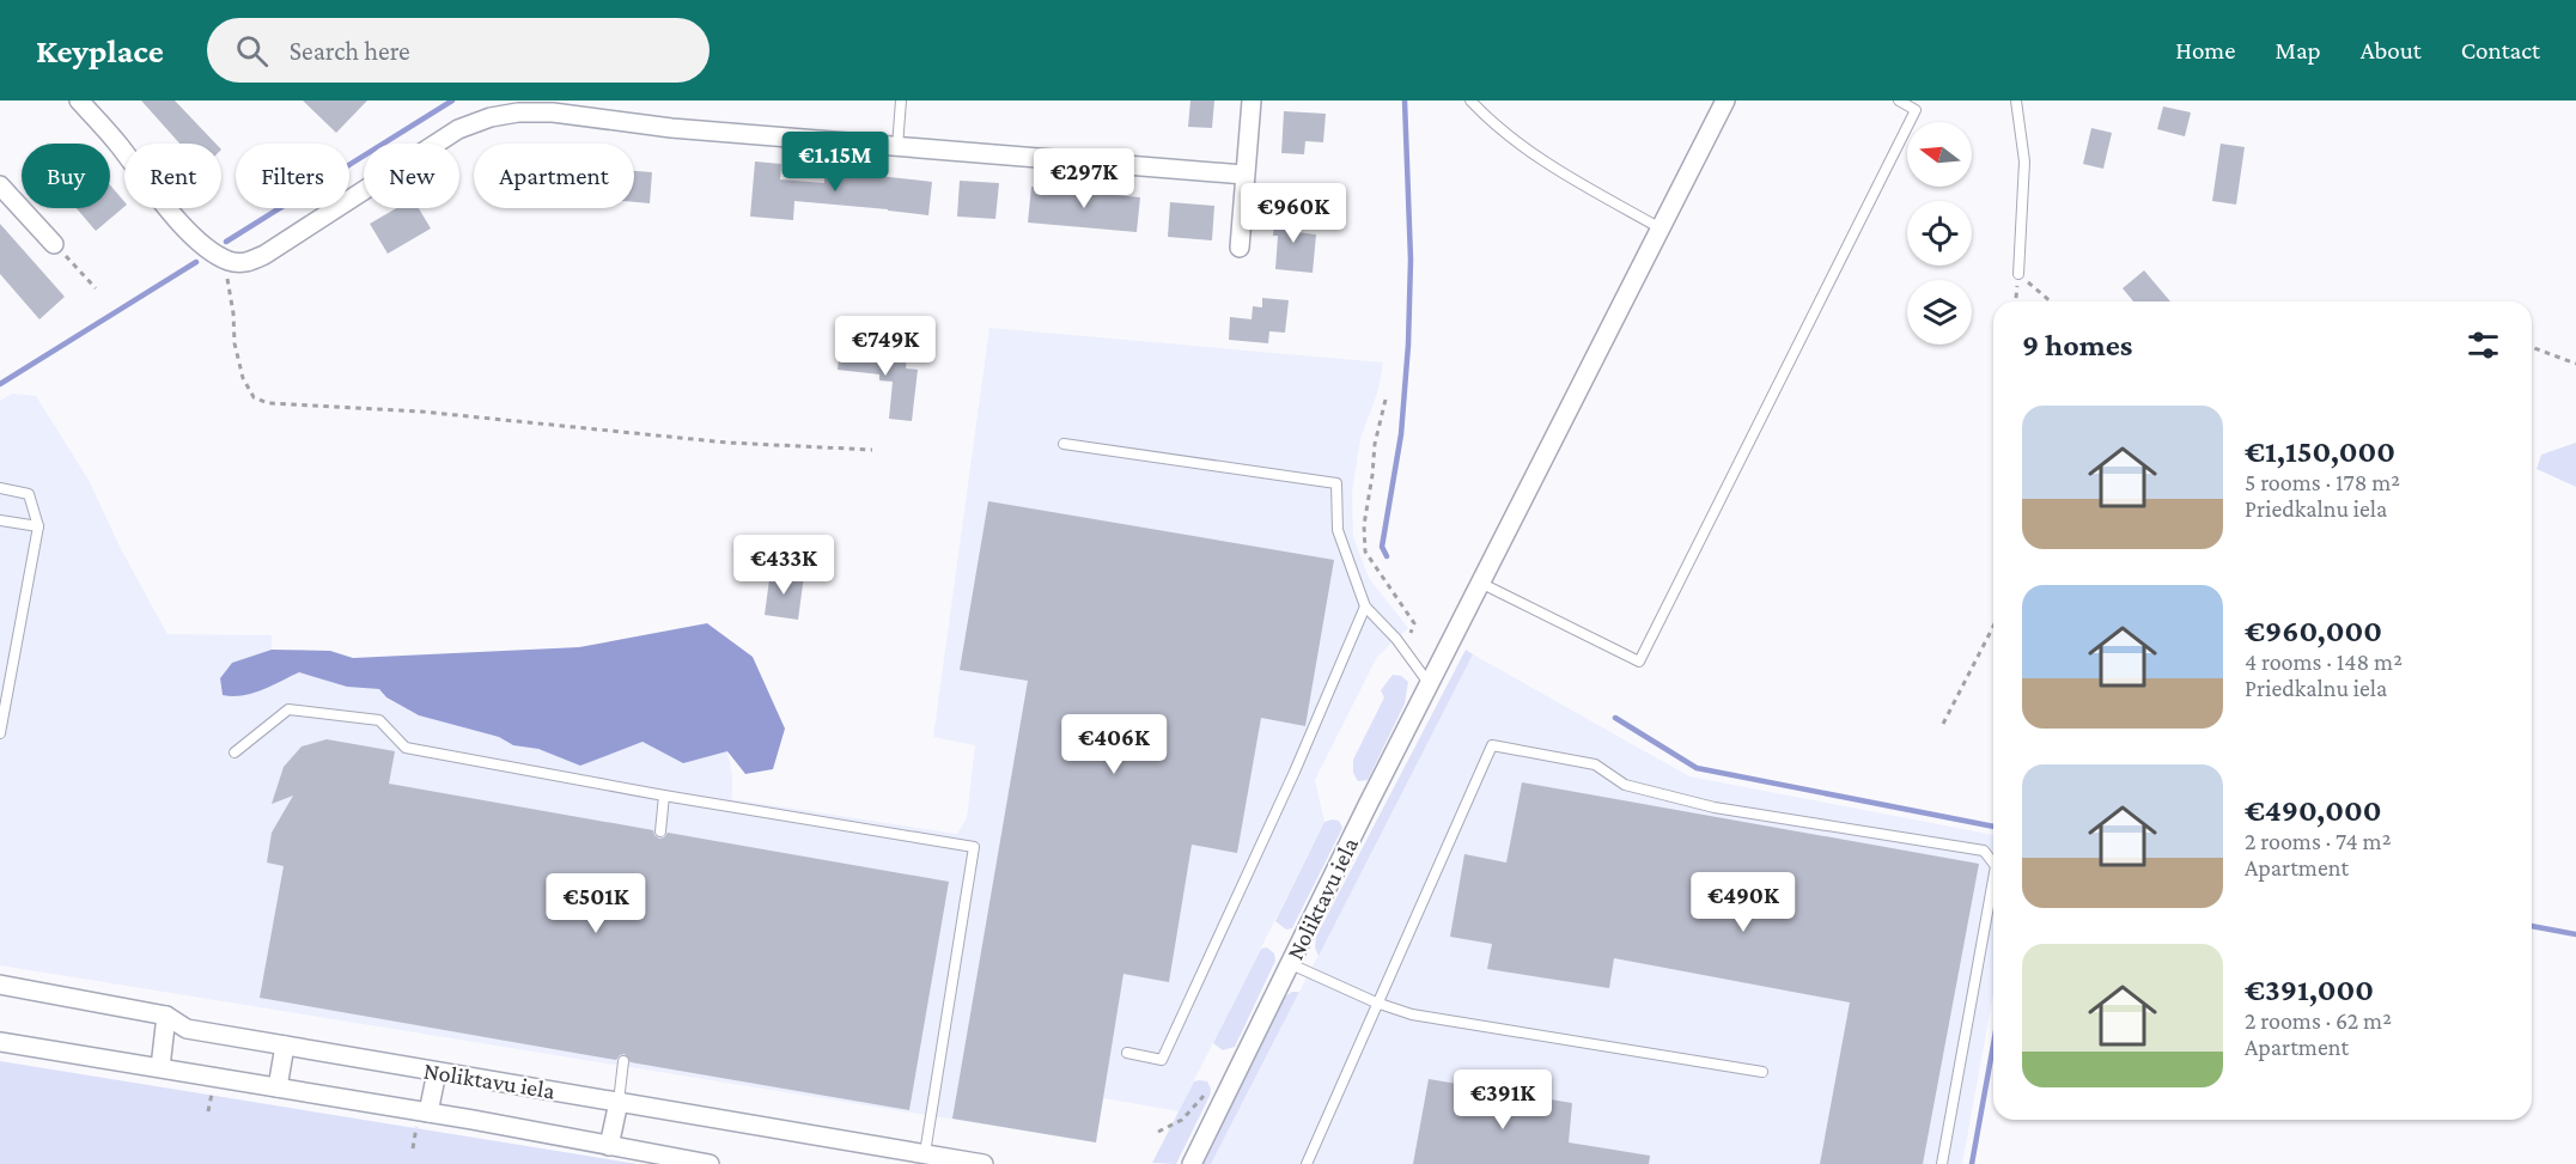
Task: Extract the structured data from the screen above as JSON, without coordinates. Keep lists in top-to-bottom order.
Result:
{
  "streets": {
    "street": ["Noliktavu iela"]
  },
  "north": "left",
  "page": {
    "header": "Keyplace",
    "search": "Search here",
    "nav": [
      "Home",
      "Map",
      "About",
      "Contact"
    ],
    "price": [
      "€1.15M",
      "€297K",
      "€960K",
      "€749K",
      "€433K",
      "€406K",
      "€490K",
      "€501K",
      "€391K"
    ],
    "chip": [
      "Buy",
      "Rent",
      "Filters",
      "New",
      "Apartment"
    ],
    "heading": "9 homes",
    "list": [
      {
        "name": "€1,150,000",
        "note": "5 rooms · 178 m² · Priedkalnu iela"
      },
      {
        "name": "€960,000",
        "note": "4 rooms · 148 m² · Priedkalnu iela"
      },
      {
        "name": "€490,000",
        "note": "2 rooms · 74 m² · Apartment"
      },
      {
        "name": "€391,000",
        "note": "2 rooms · 62 m² · Apartment"
      }
    ]
  }
}
